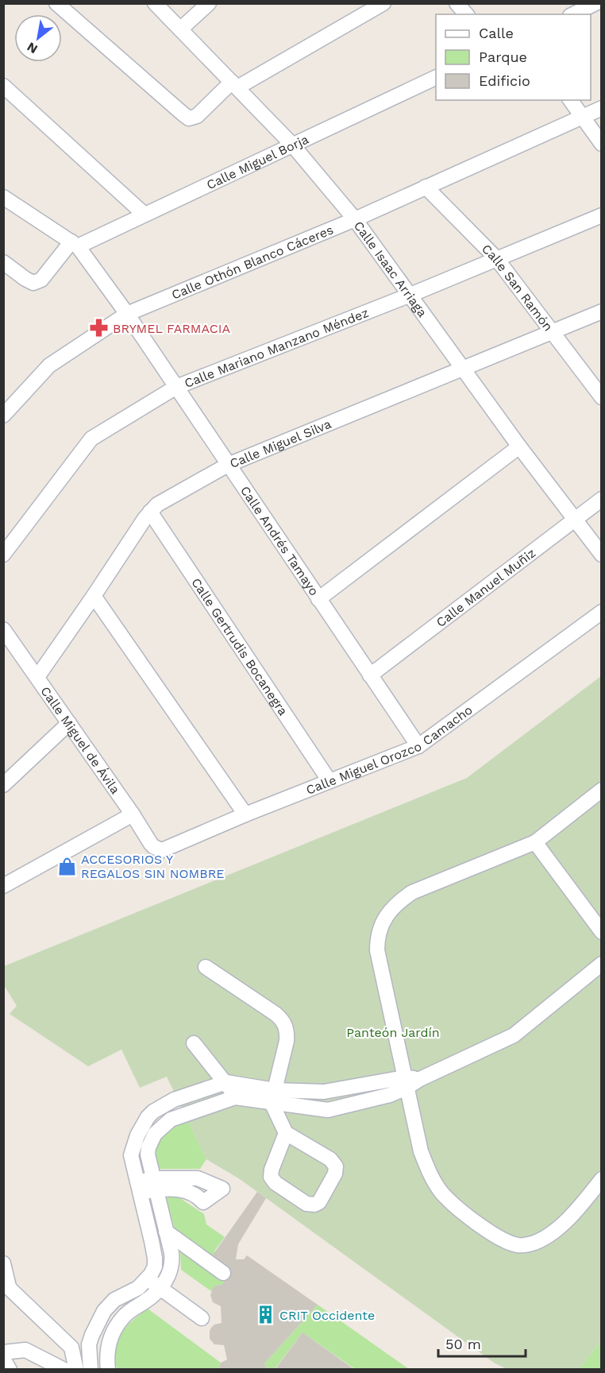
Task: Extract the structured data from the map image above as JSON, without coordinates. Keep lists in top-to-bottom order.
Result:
{
  "streets": {
    "street": [
      "Calle Miguel Borja",
      "Calle Othón Blanco Cáceres",
      "Calle Isaac Arriaga",
      "Calle San Ramón",
      "Calle Mariano Manzano Méndez",
      "Calle Miguel Silva",
      "Calle Andrés Tamayo",
      "Calle Manuel Muñiz",
      "Calle Gertrudis Bocanegra",
      "Calle Miguel de Ávila",
      "Calle Miguel Orozco Camacho"
    ]
  },
  "crossings": [
    ["Calle Miguel Borja", "Calle Isaac Arriaga"],
    ["Calle Miguel Borja", "Calle Andrés Tamayo"],
    ["Calle Othón Blanco Cáceres", "Calle Isaac Arriaga"],
    ["Calle Othón Blanco Cáceres", "Calle San Ramón"],
    ["Calle Othón Blanco Cáceres", "Calle Andrés Tamayo"],
    ["Calle Isaac Arriaga", "Calle Mariano Manzano Méndez"],
    ["Calle Isaac Arriaga", "Calle Miguel Silva"],
    ["Calle Isaac Arriaga", "Calle Manuel Muñiz"],
    ["Calle San Ramón", "Calle Mariano Manzano Méndez"],
    ["Calle San Ramón", "Calle Miguel Silva"],
    ["Calle Mariano Manzano Méndez", "Calle Andrés Tamayo"],
    ["Calle Miguel Silva", "Calle Andrés Tamayo"],
    ["Calle Miguel Silva", "Calle Gertrudis Bocanegra"],
    ["Calle Miguel Silva", "Calle Miguel de Ávila"],
    ["Calle Andrés Tamayo", "Calle Manuel Muñiz"],
    ["Calle Andrés Tamayo", "Calle Miguel Orozco Camacho"],
    ["Calle Gertrudis Bocanegra", "Calle Miguel Orozco Camacho"],
    ["Calle Miguel de Ávila", "Calle Miguel Orozco Camacho"]
  ],
  "parks": ["Panteón Jardín"],
  "places": {
    "pharmacy": ["BRYMEL FARMACIA"],
    "shop": ["ACCESORIOS Y REGALOS SIN NOMBRE"],
    "building": ["CRIT Occidente"]
  },
  "legend": ["Calle", "Parque", "Edificio"],
  "scale_bar": "50 m",
  "north": "bottom left"
}
